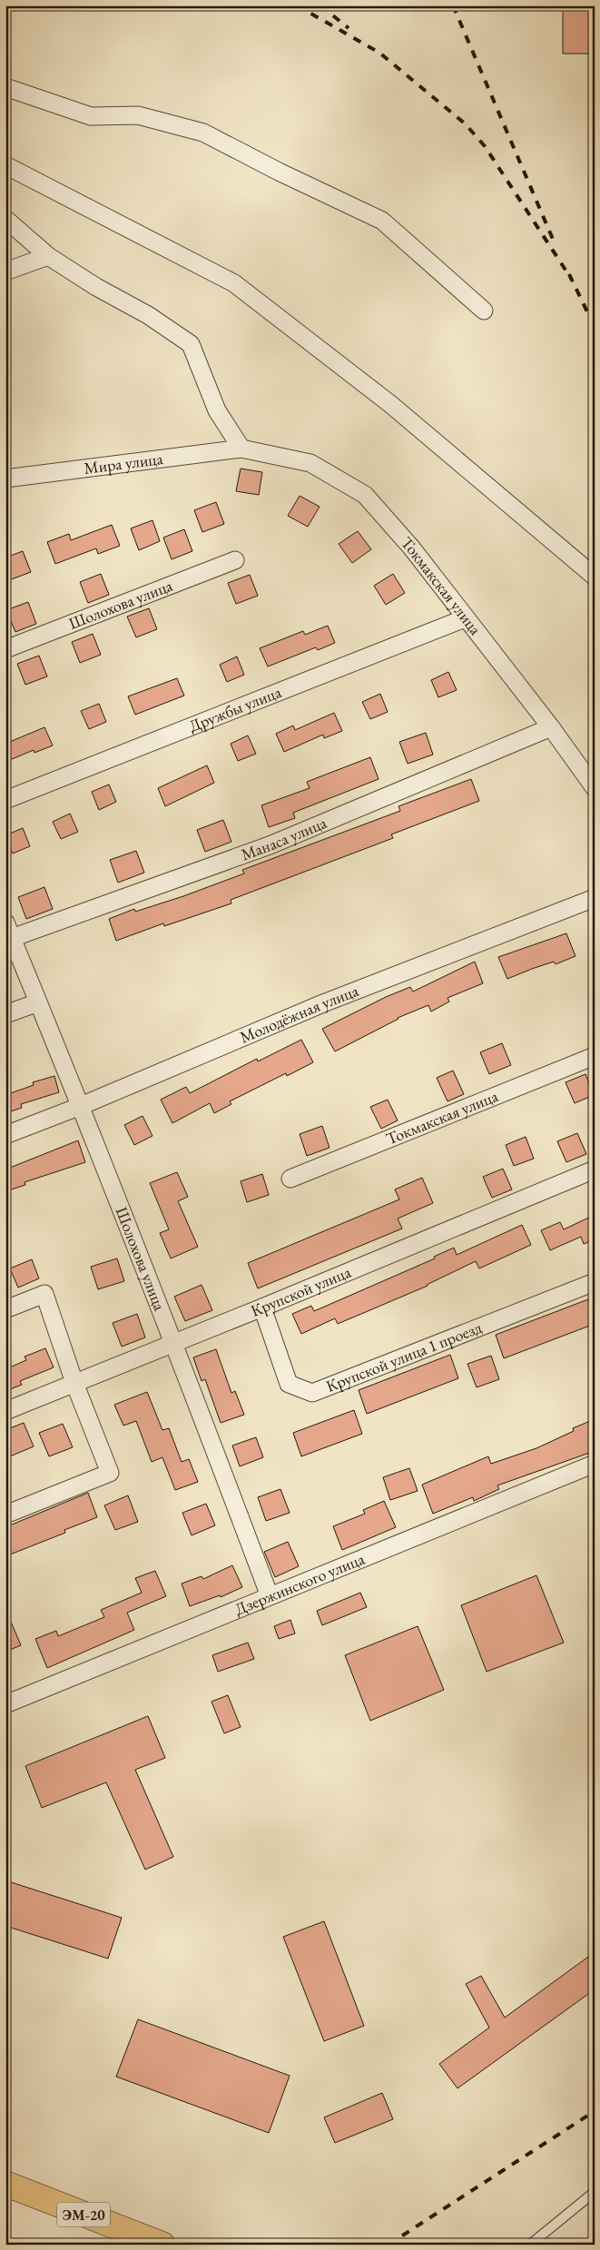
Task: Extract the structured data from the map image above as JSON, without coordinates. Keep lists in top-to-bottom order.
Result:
{
  "streets": {
    "main road": ["ЭМ-20"],
    "street": [
      "Мира улица",
      "Токмакская улица",
      "Шолохова улица",
      "Дружбы улица",
      "Манаса улица",
      "Молодёжная улица",
      "Крупской улица",
      "Крупской улица 1 проезд",
      "Дзержинского улица"
    ]
  },
  "crossings": [
    ["Мира улица", "Токмакская улица"],
    ["Токмакская улица", "Дружбы улица"],
    ["Токмакская улица", "Манаса улица"],
    ["Шолохова улица", "Манаса улица"],
    ["Шолохова улица", "Молодёжная улица"],
    ["Шолохова улица", "Крупской улица"],
    ["Шолохова улица", "Дзержинского улица"],
    ["Крупской улица", "Крупской улица 1 проезд"]
  ]
}
